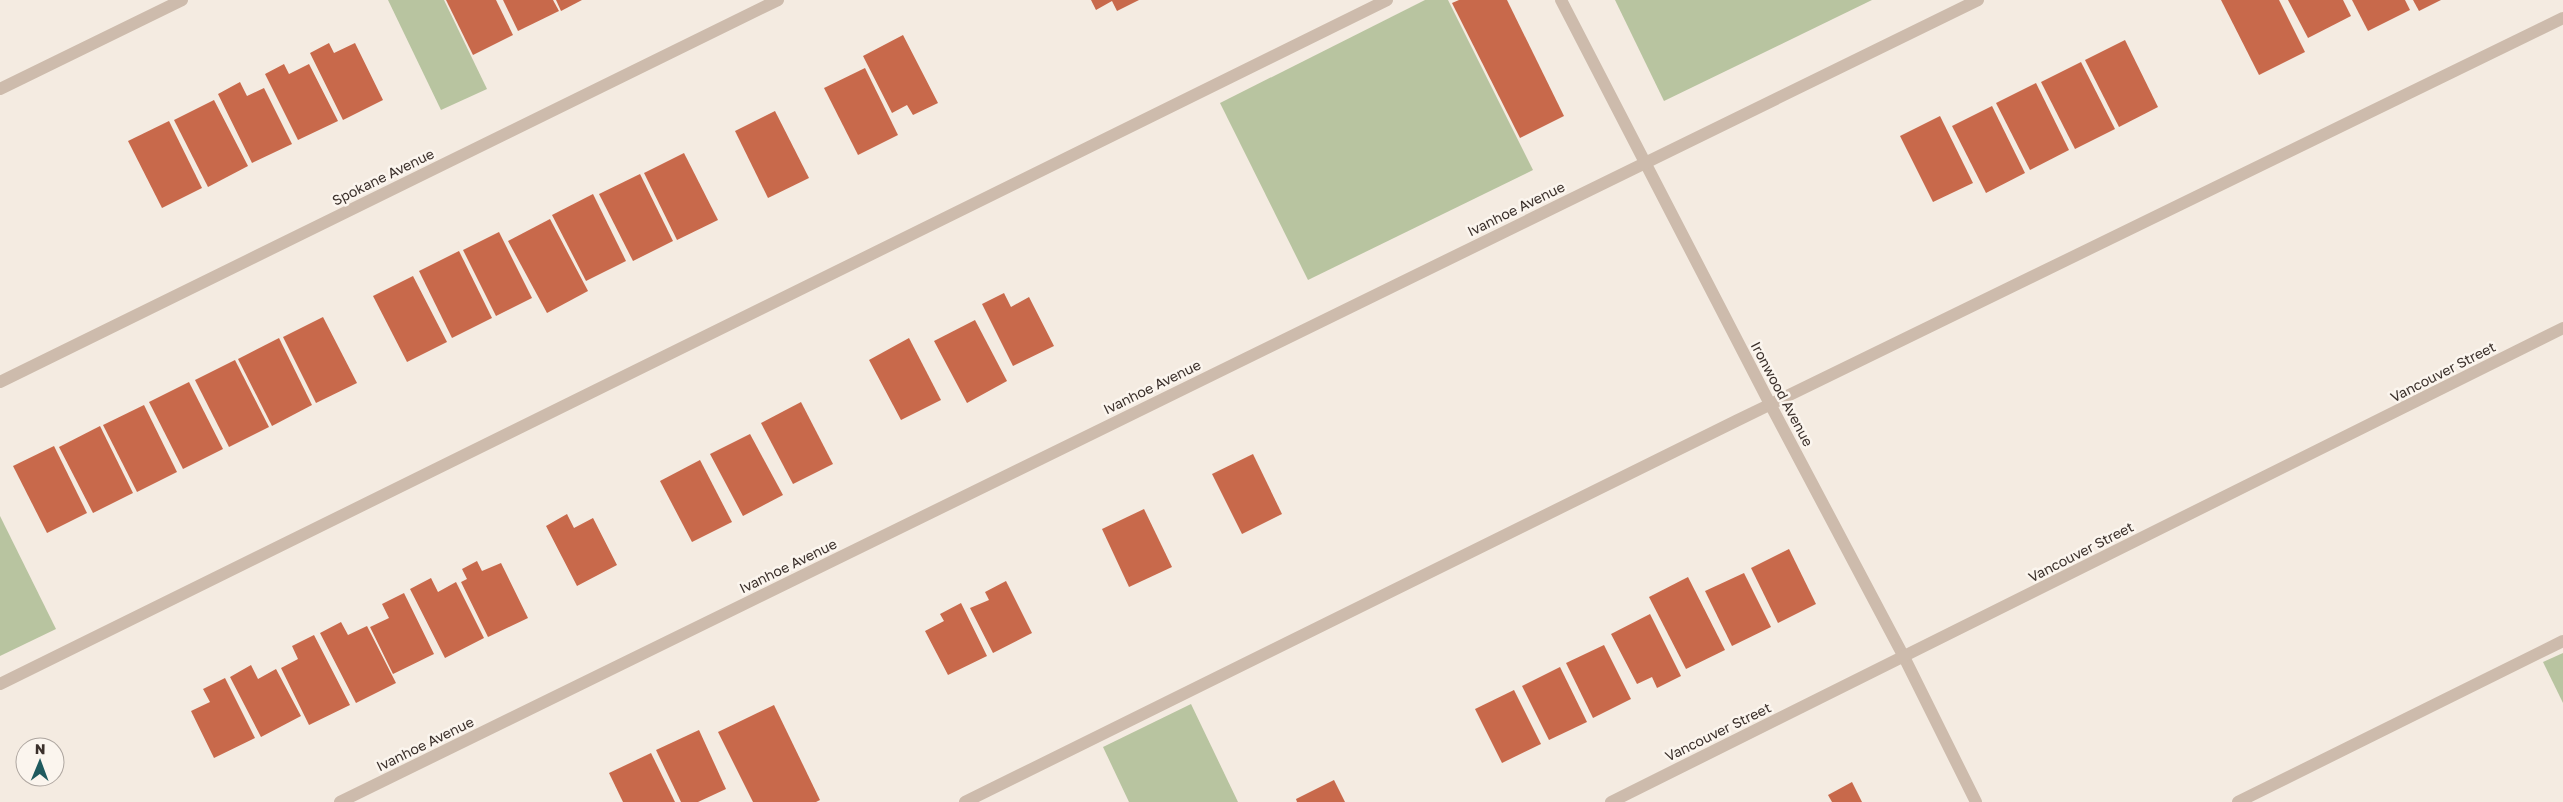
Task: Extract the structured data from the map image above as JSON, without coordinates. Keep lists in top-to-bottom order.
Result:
{
  "streets": {
    "street": [
      "Spokane Avenue",
      "Ivanhoe Avenue",
      "Vancouver Street",
      "Ironwood Avenue"
    ]
  },
  "crossings": [
    ["Ivanhoe Avenue", "Ironwood Avenue"],
    ["Vancouver Street", "Ironwood Avenue"]
  ],
  "north": "top"
}
